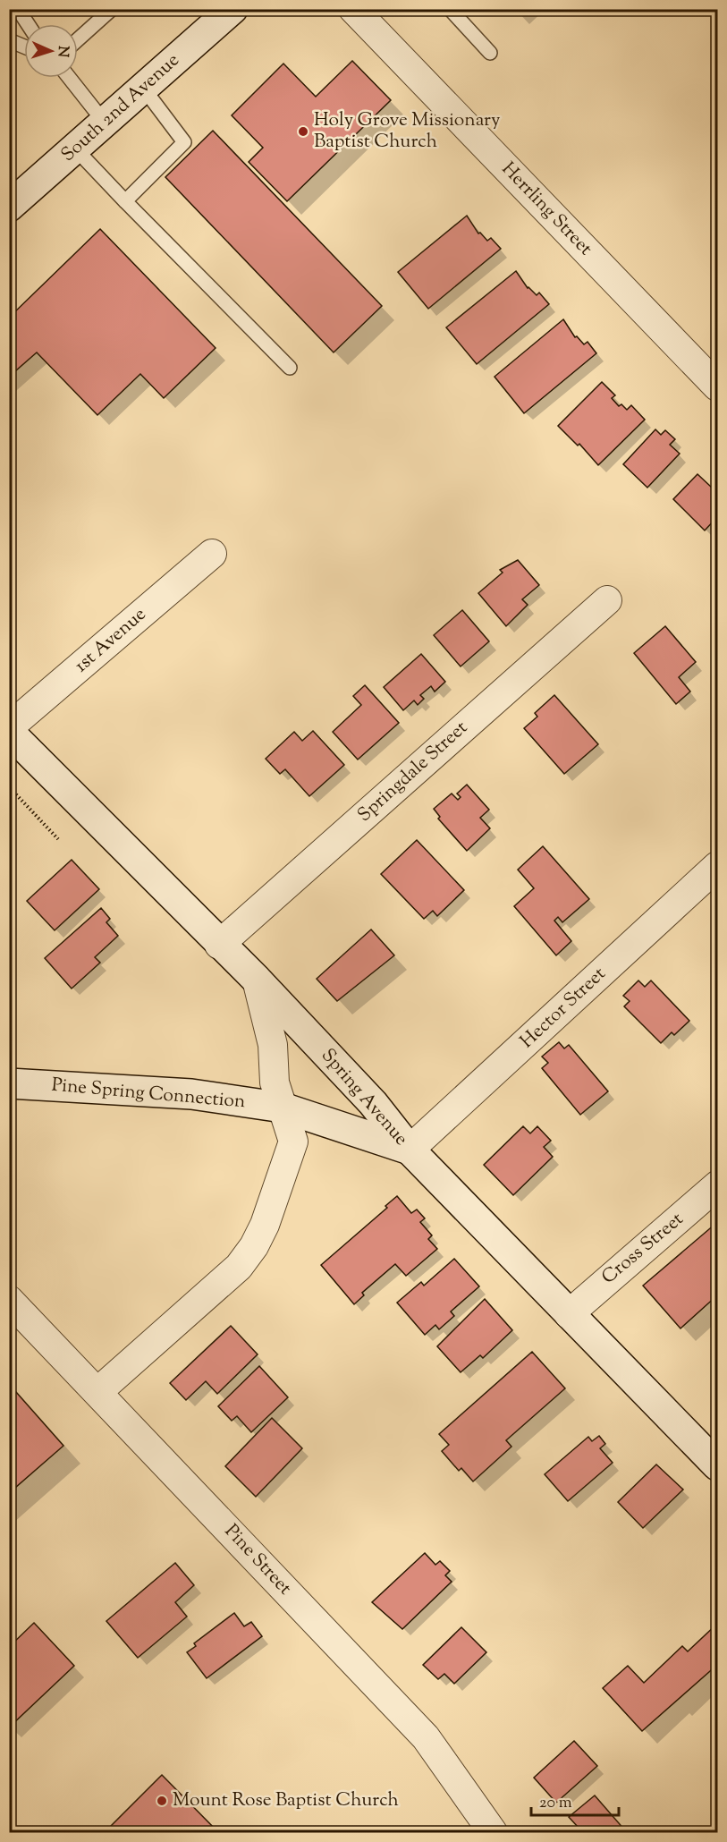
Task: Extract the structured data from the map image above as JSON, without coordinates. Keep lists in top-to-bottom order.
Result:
{
  "streets": {
    "street": [
      "South 2nd Avenue",
      "Herrling Street",
      "1st Avenue",
      "Springdale Street",
      "Hector Street",
      "Pine Spring Connection",
      "Spring Avenue",
      "Cross Street",
      "Pine Street"
    ]
  },
  "crossings": [
    ["Springdale Street", "Spring Avenue"],
    ["Hector Street", "Pine Spring Connection"],
    ["Hector Street", "Spring Avenue"],
    ["Pine Spring Connection", "Spring Avenue"],
    ["Spring Avenue", "Cross Street"]
  ],
  "places": ["Holy Grove Missionary Baptist Church", "Mount Rose Baptist Church"],
  "scale_bar": "20 m",
  "north": "right"
}
